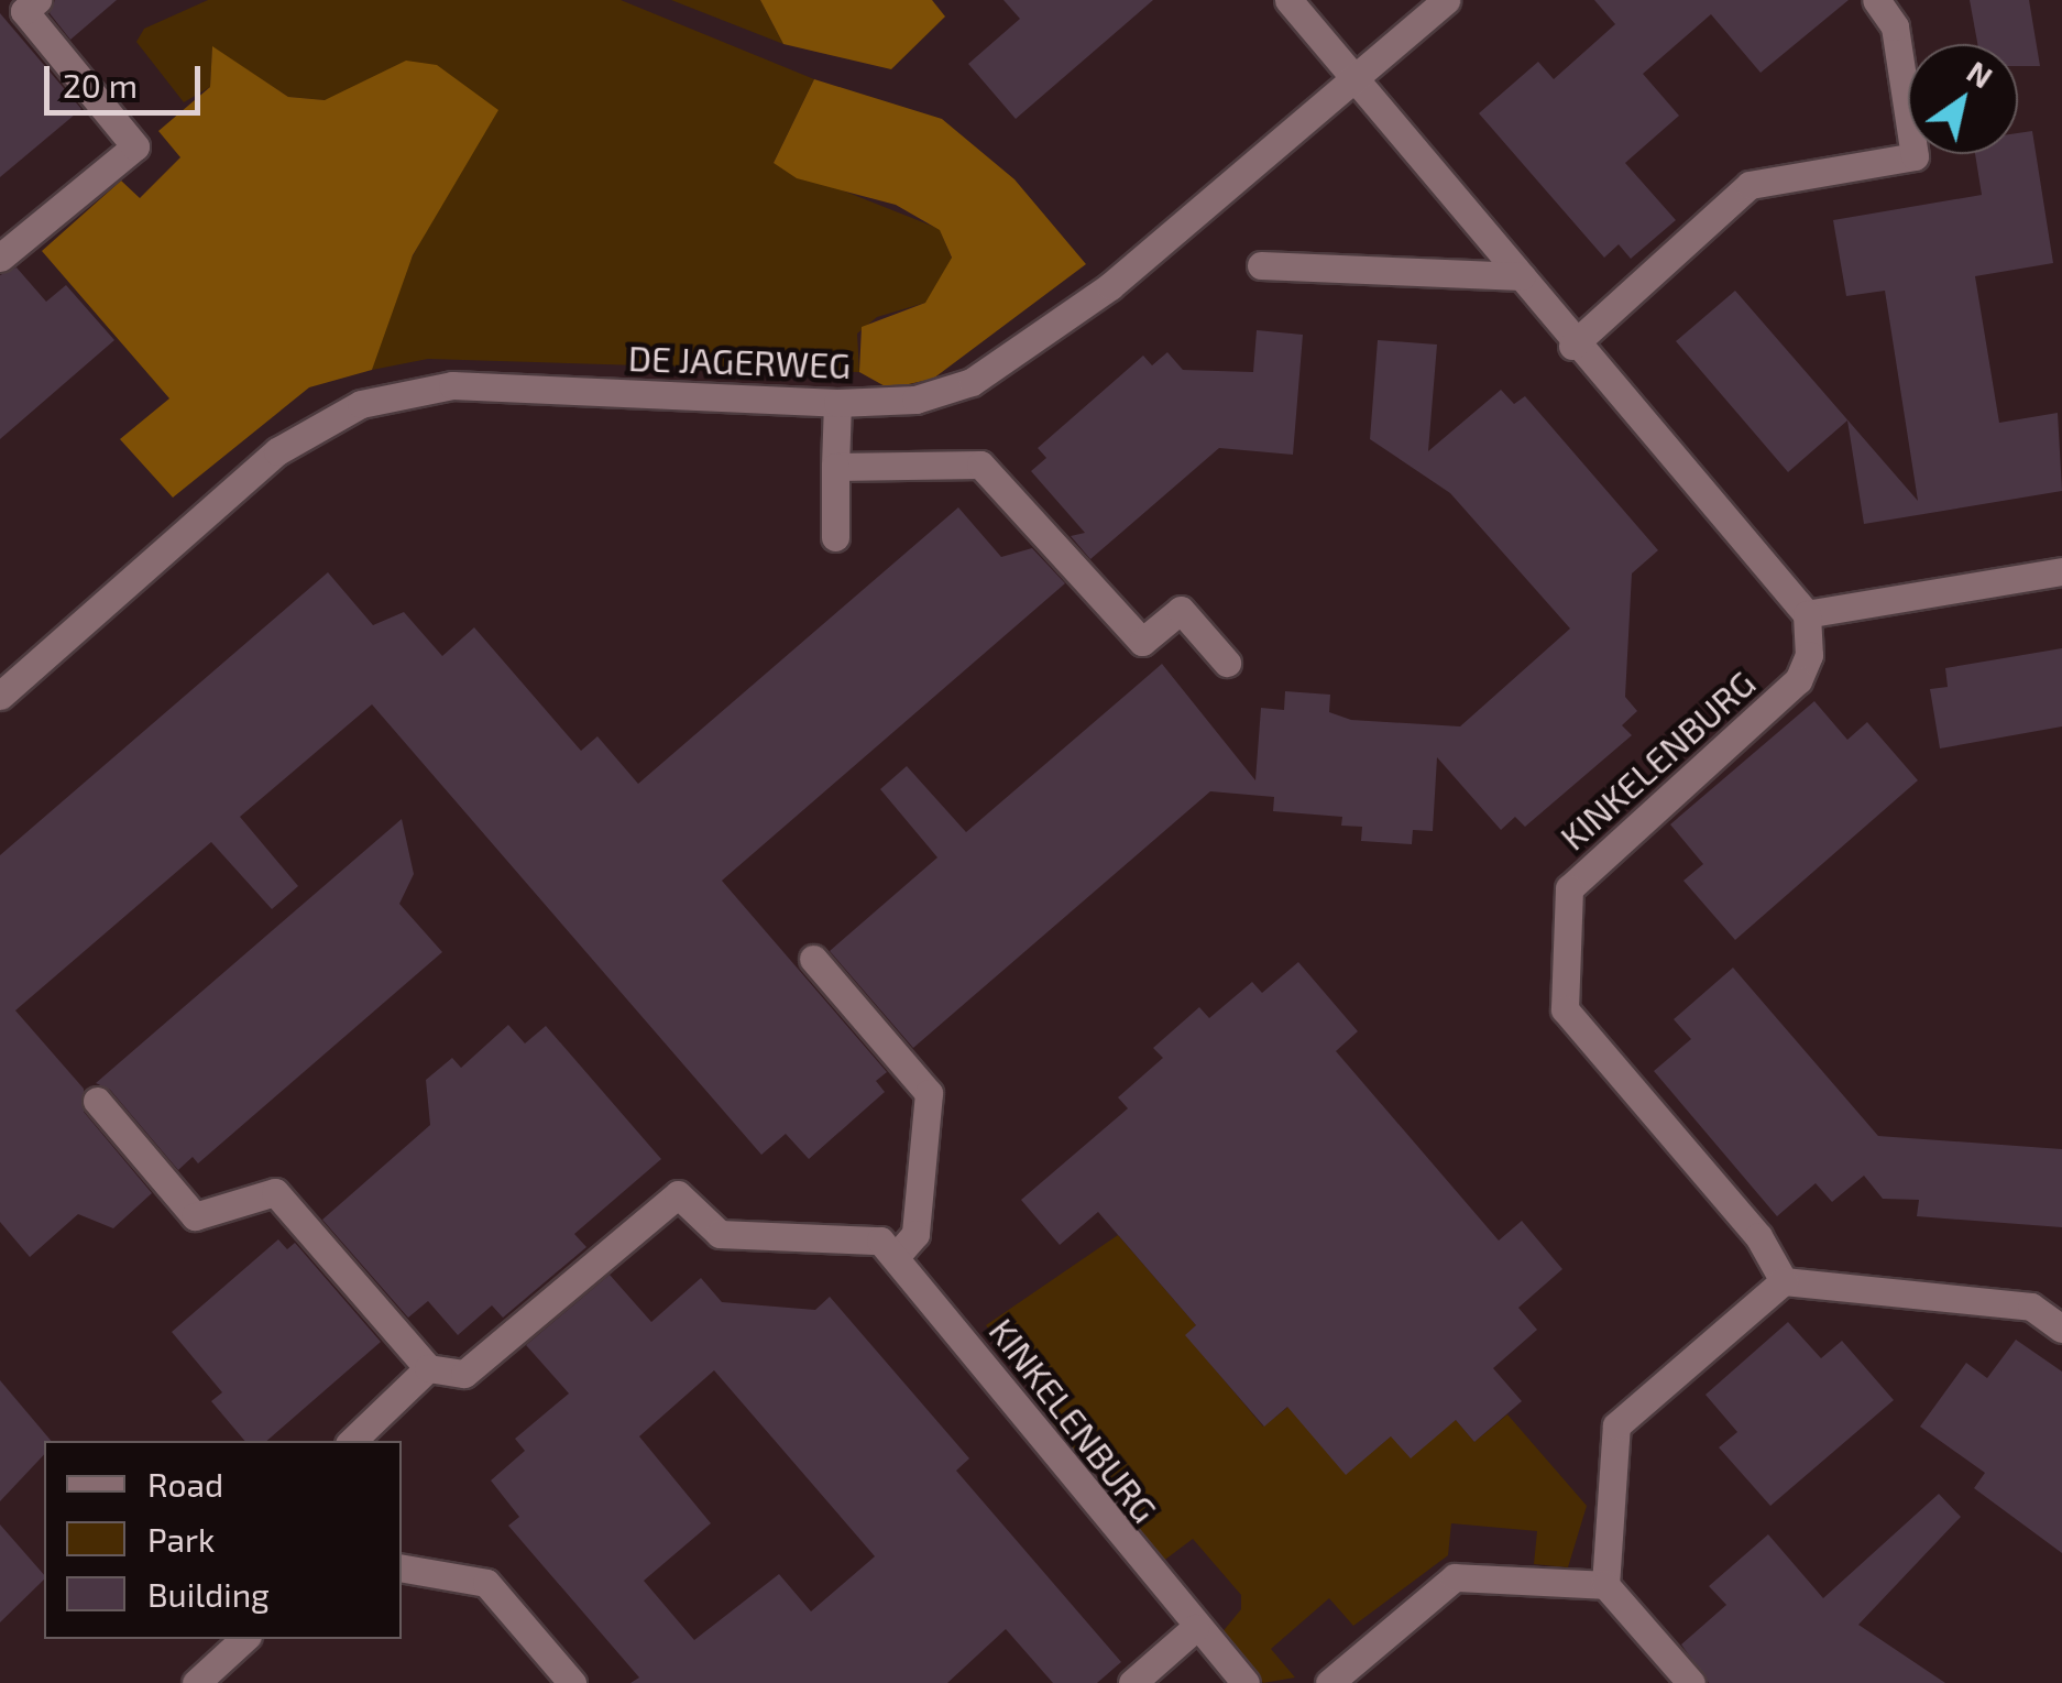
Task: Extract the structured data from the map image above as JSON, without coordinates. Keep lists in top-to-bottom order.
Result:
{
  "streets": {
    "street": ["DE JAGERWEG", "KINKELENBURG"]
  },
  "legend": ["Road", "Park", "Building"],
  "scale_bar": "20 m",
  "north": "top right"
}
